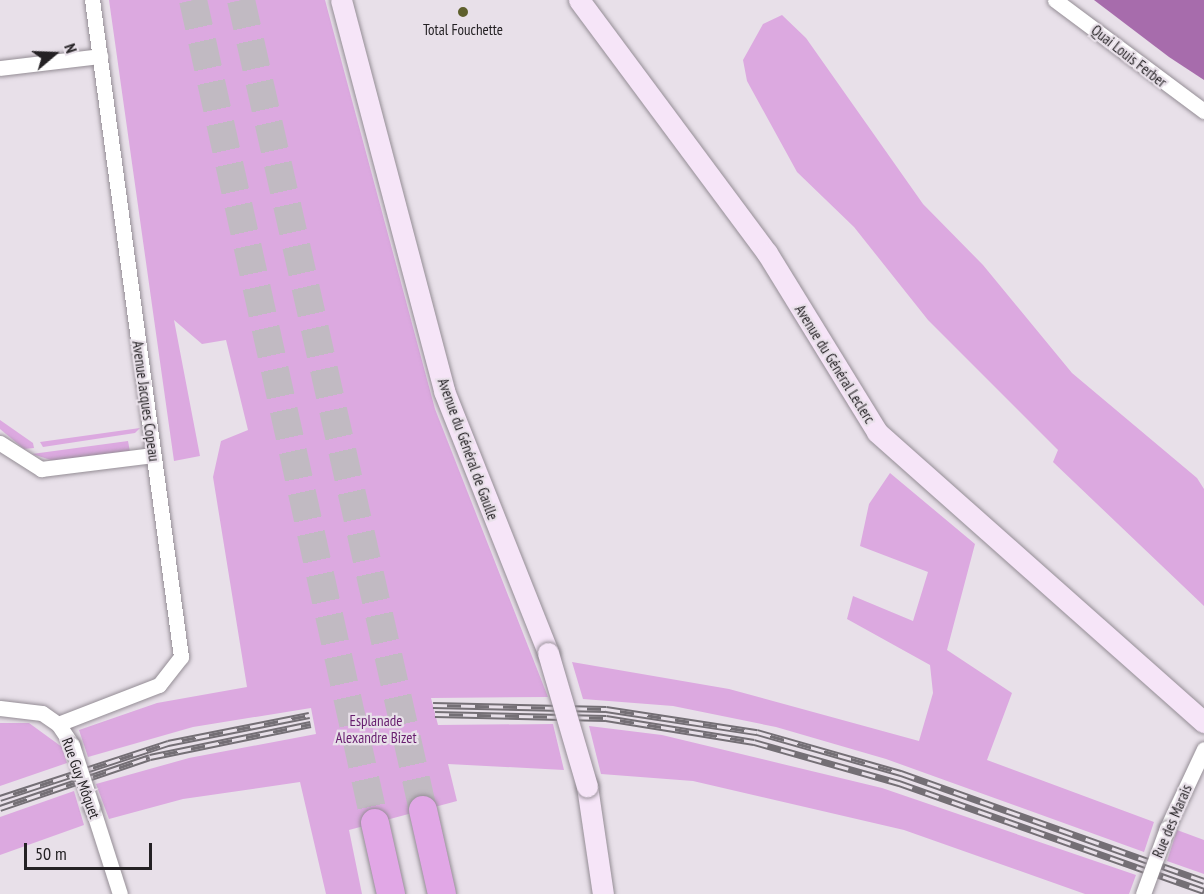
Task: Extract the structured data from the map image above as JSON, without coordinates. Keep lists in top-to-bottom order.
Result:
{
  "streets": {
    "main road": ["Avenue du Général Leclerc", "Avenue du Général de Gaulle"],
    "street": [
      "Quai Louis Ferber",
      "Avenue Jacques Copeau",
      "Rue Guy Môquet",
      "Rue des Marais"
    ]
  },
  "crossings": [
    ["Avenue Jacques Copeau", "Rue Guy Môquet"]
  ],
  "parks": ["Esplanade Alexandre Bizet"],
  "places": ["Total Fouchette"],
  "scale_bar": "50 m",
  "north": "right"
}
